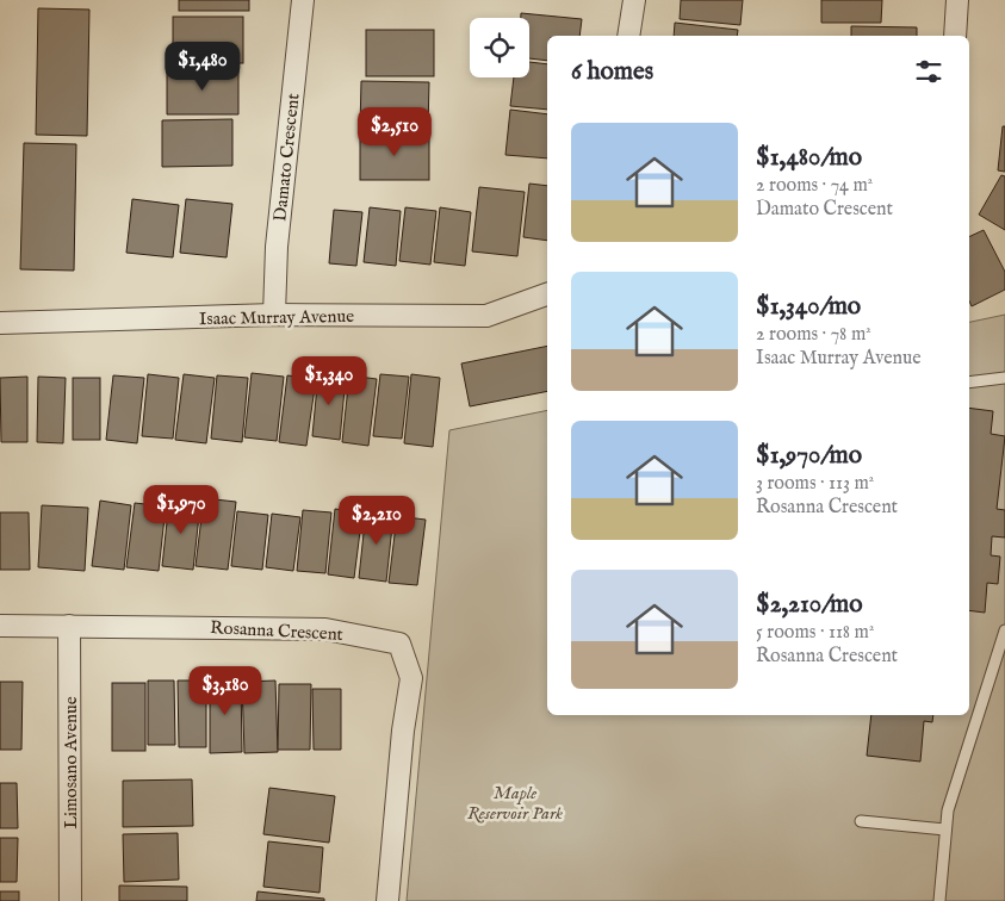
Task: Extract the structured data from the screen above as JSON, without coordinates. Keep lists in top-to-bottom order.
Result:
{
  "streets": {
    "street": [
      "Damato Crescent",
      "Isaac Murray Avenue",
      "Rosanna Crescent",
      "Limosano Avenue"
    ]
  },
  "crossings": [
    ["Damato Crescent", "Isaac Murray Avenue"],
    ["Rosanna Crescent", "Limosano Avenue"]
  ],
  "parks": ["Maple Reservoir Park"],
  "page": {
    "heading": "6 homes",
    "price": [
      "$1,480",
      "$2,510",
      "$1,340",
      "$1,970",
      "$2,210",
      "$3,180"
    ],
    "list": [
      {
        "name": "$1,480/mo",
        "note": "2 rooms · 74 m² · Damato Crescent"
      },
      {
        "name": "$1,340/mo",
        "note": "2 rooms · 78 m² · Isaac Murray Avenue"
      },
      {
        "name": "$1,970/mo",
        "note": "3 rooms · 113 m² · Rosanna Crescent"
      },
      {
        "name": "$2,210/mo",
        "note": "5 rooms · 118 m² · Rosanna Crescent"
      }
    ]
  }
}
